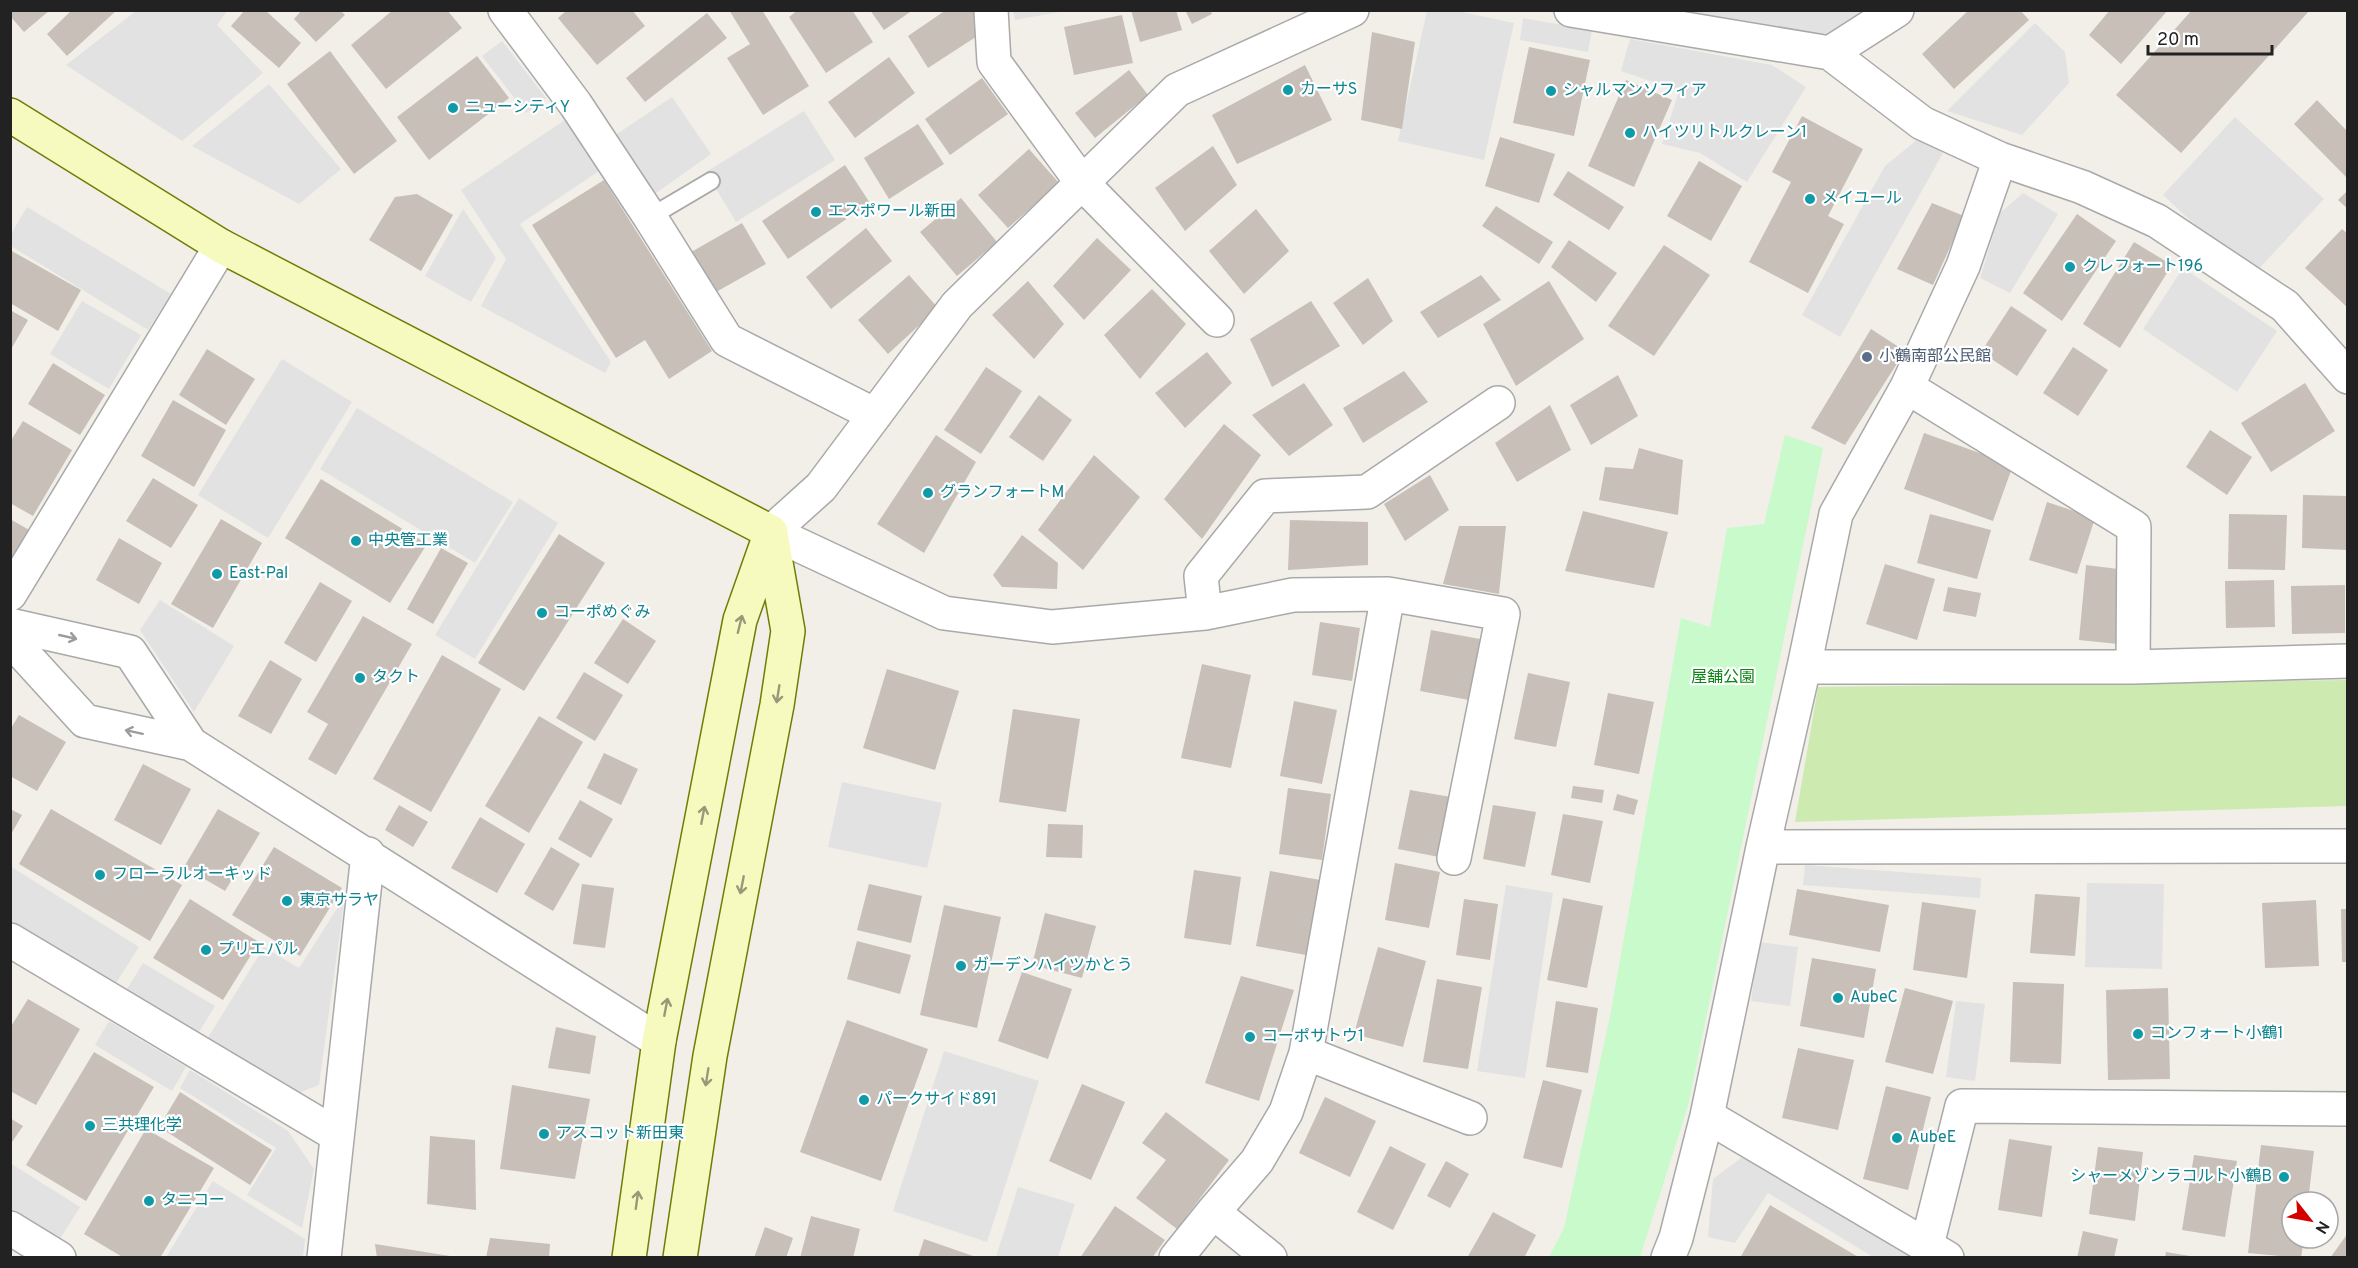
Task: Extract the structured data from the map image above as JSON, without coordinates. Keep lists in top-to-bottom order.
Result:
{
  "parks": ["屋舗公園"],
  "places": [
    "カーサS",
    "シャルマンソフィア",
    "ニューシティY",
    "ハイツリトルクレーン1",
    "メイユール",
    "エスポワール新田",
    "クレフォート196",
    "小鶴南部公民館",
    "グランフォートM",
    "中央管工業",
    "East-Pal",
    "コーポめぐみ",
    "タクト",
    "フローラルオーキッド",
    "東京サラヤ",
    "プリエパル",
    "ガーデンハイツかとう",
    "AubeC",
    "コンフォート小鶴1",
    "コーポサトウ1",
    "パークサイド891",
    "三共理化学",
    "アスコット新田東",
    "AubeE",
    "シャーメゾンラコルト小鶴B",
    "タニコー"
  ],
  "scale_bar": "20 m",
  "north": "bottom right"
}
